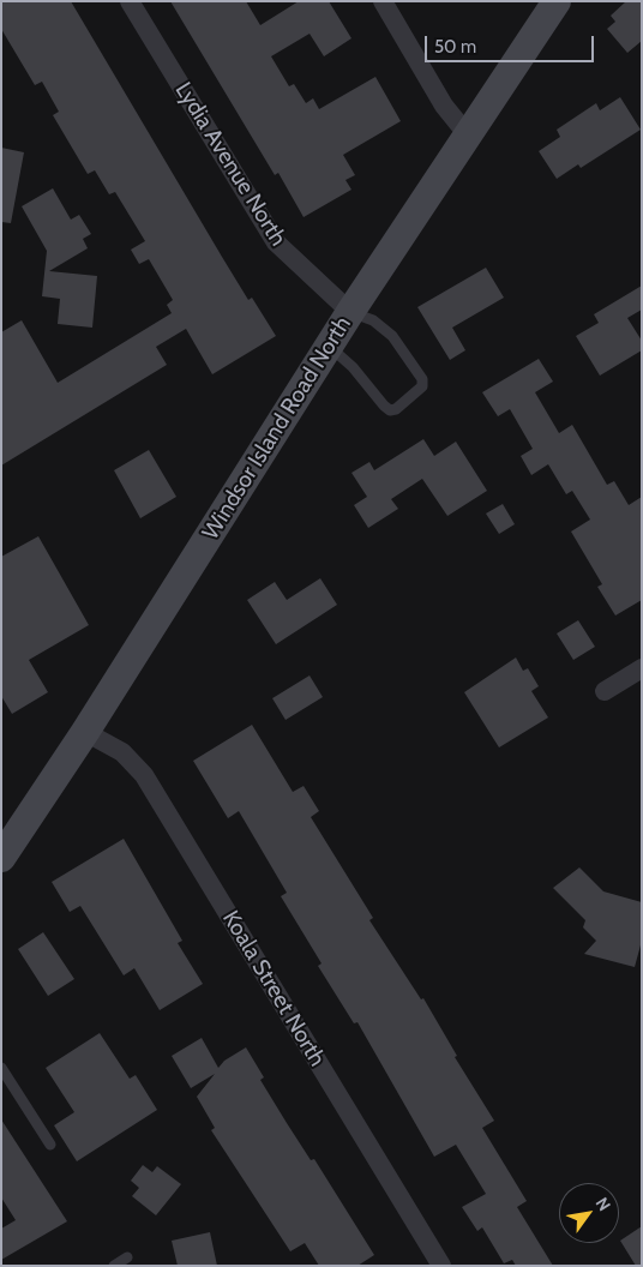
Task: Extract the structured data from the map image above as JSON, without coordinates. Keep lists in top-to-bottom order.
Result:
{
  "streets": {
    "street": ["Lydia Avenue North", "Windsor Island Road North", "Koala Street North"]
  },
  "crossings": [
    ["Lydia Avenue North", "Windsor Island Road North"],
    ["Windsor Island Road North", "Koala Street North"]
  ],
  "scale_bar": "50 m",
  "north": "top right"
}
